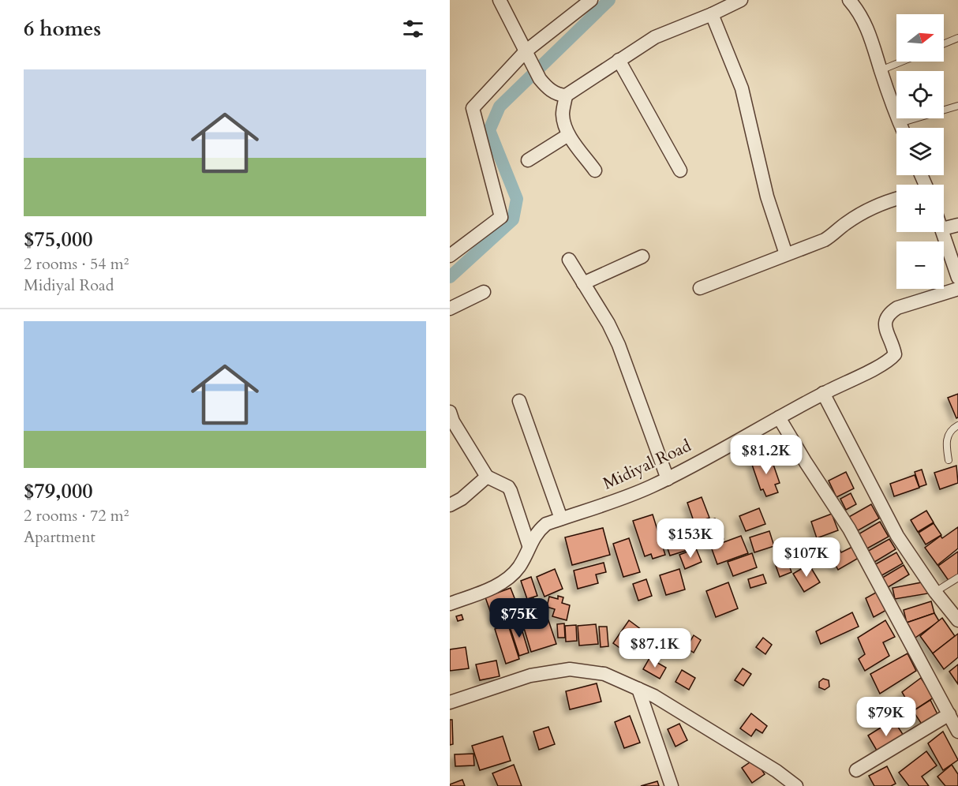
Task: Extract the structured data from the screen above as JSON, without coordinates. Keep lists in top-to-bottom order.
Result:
{
  "streets": {
    "street": ["Midiyal Road"]
  },
  "north": "right",
  "page": {
    "heading": "6 homes",
    "map_buttons": ["+", "−"],
    "list": [
      {
        "name": "$75,000",
        "note": "2 rooms · 54 m² · Midiyal Road"
      },
      {
        "name": "$79,000",
        "note": "2 rooms · 72 m² · Apartment"
      }
    ],
    "price": [
      "$81.2K",
      "$153K",
      "$107K",
      "$75K",
      "$87.1K",
      "$79K"
    ]
  }
}
